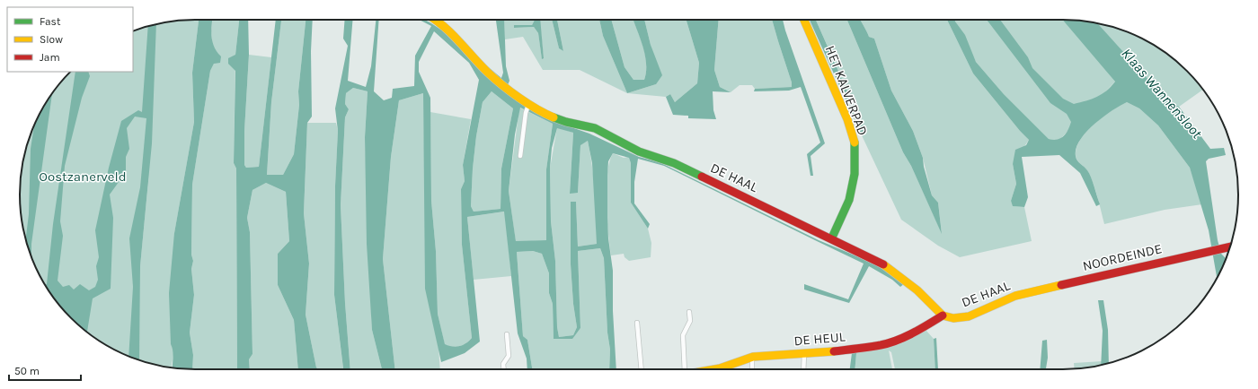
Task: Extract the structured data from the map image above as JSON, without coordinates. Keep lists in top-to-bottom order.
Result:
{
  "streets": {
    "street": [
      "HET KALVERPAD",
      "DE HAAL",
      "NOORDEINDE",
      "DE HEUL"
    ]
  },
  "crossings": [
    ["HET KALVERPAD", "DE HAAL"],
    ["DE HAAL", "NOORDEINDE"],
    ["DE HAAL", "DE HEUL"]
  ],
  "water": ["Klaas Wannensloot"],
  "parks": ["Oostzanerveld"],
  "legend": ["Fast", "Slow", "Jam"],
  "scale_bar": "50 m"
}
